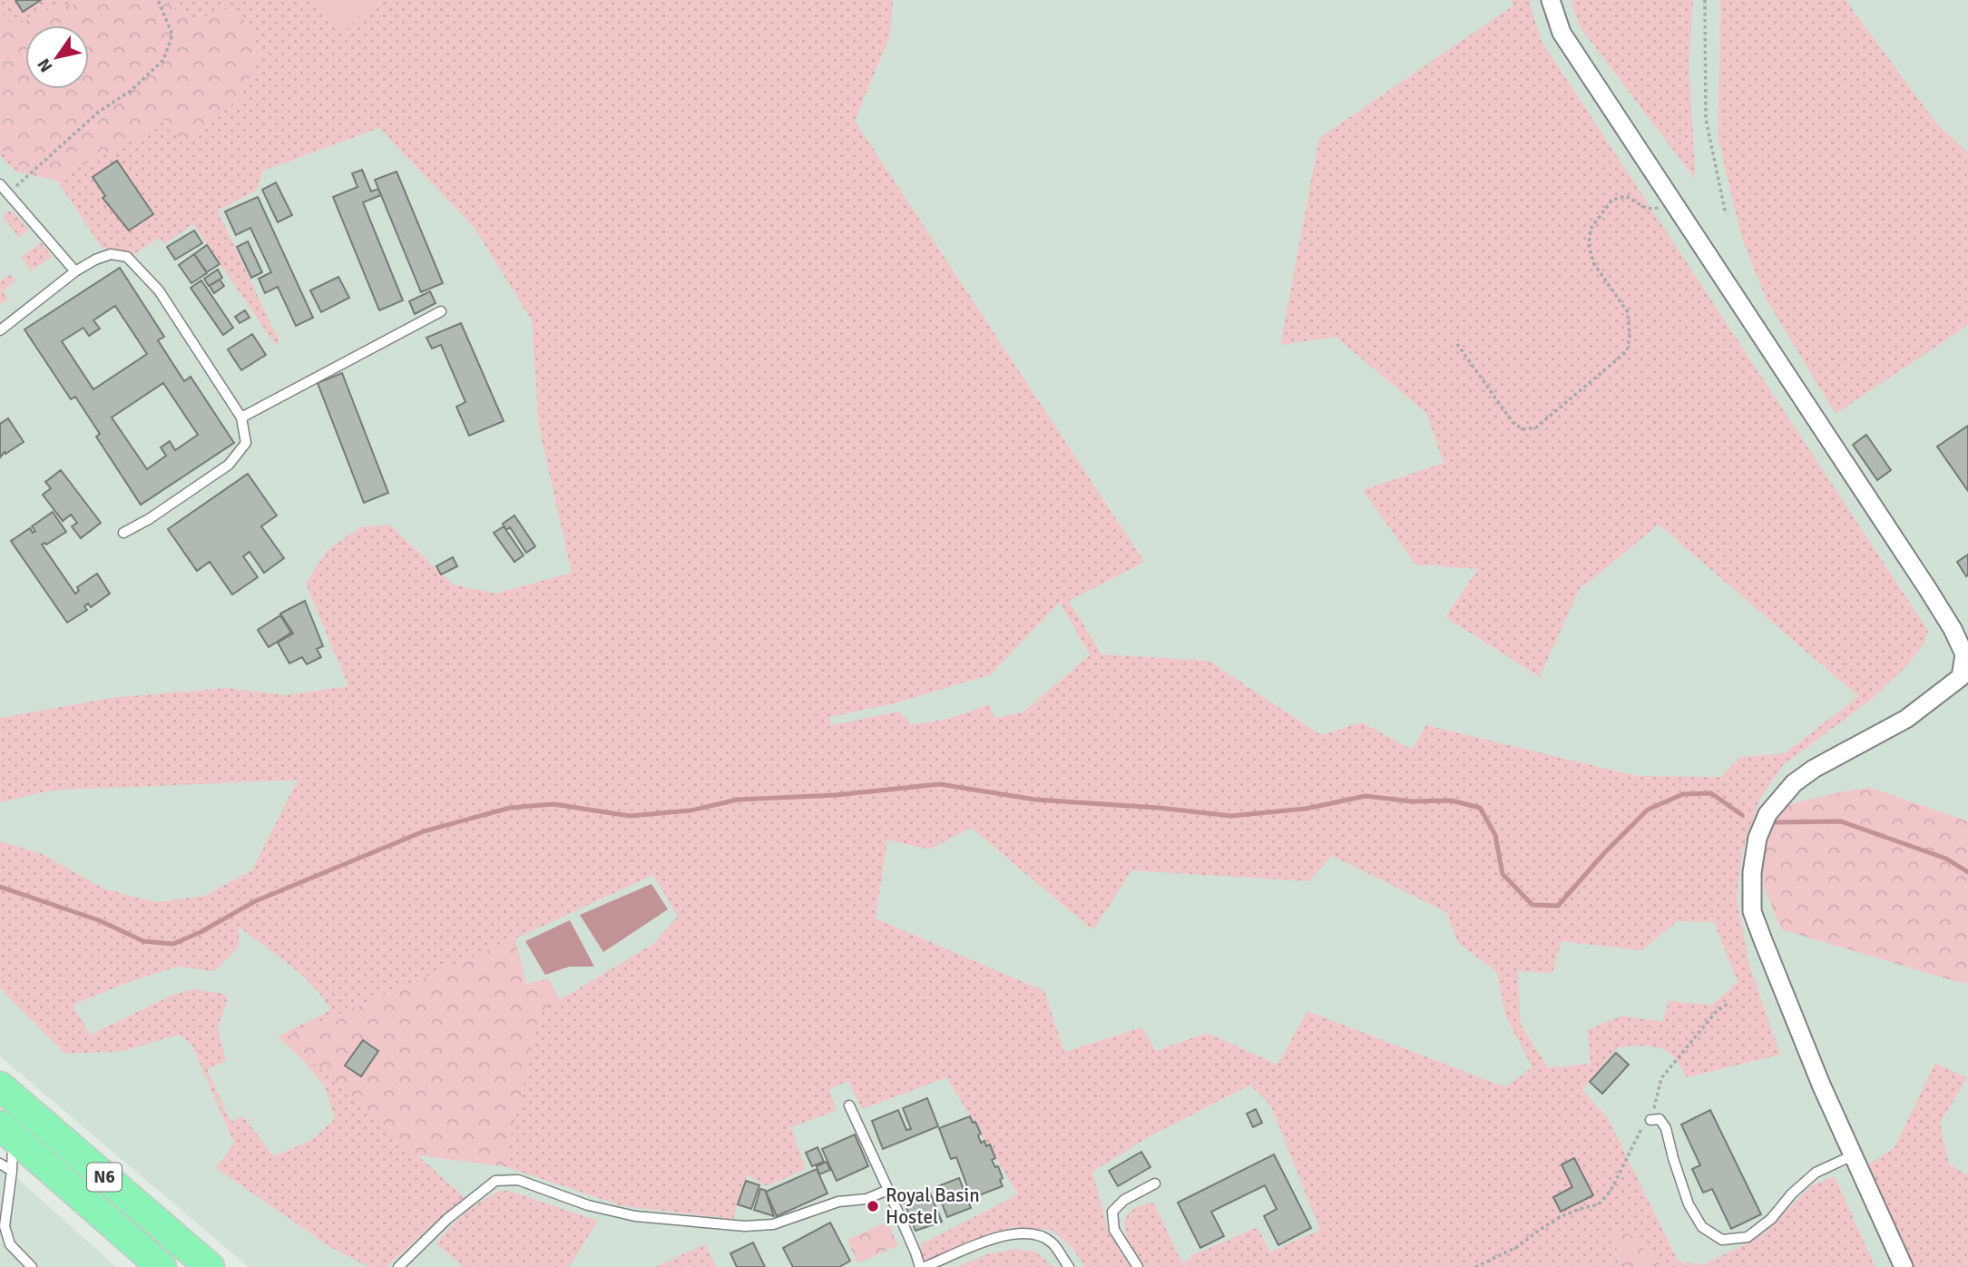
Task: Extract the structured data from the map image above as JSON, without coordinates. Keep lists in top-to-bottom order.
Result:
{
  "streets": {
    "highway": ["N6"]
  },
  "places": ["Royal Basin Hostel"],
  "north": "bottom left"
}
